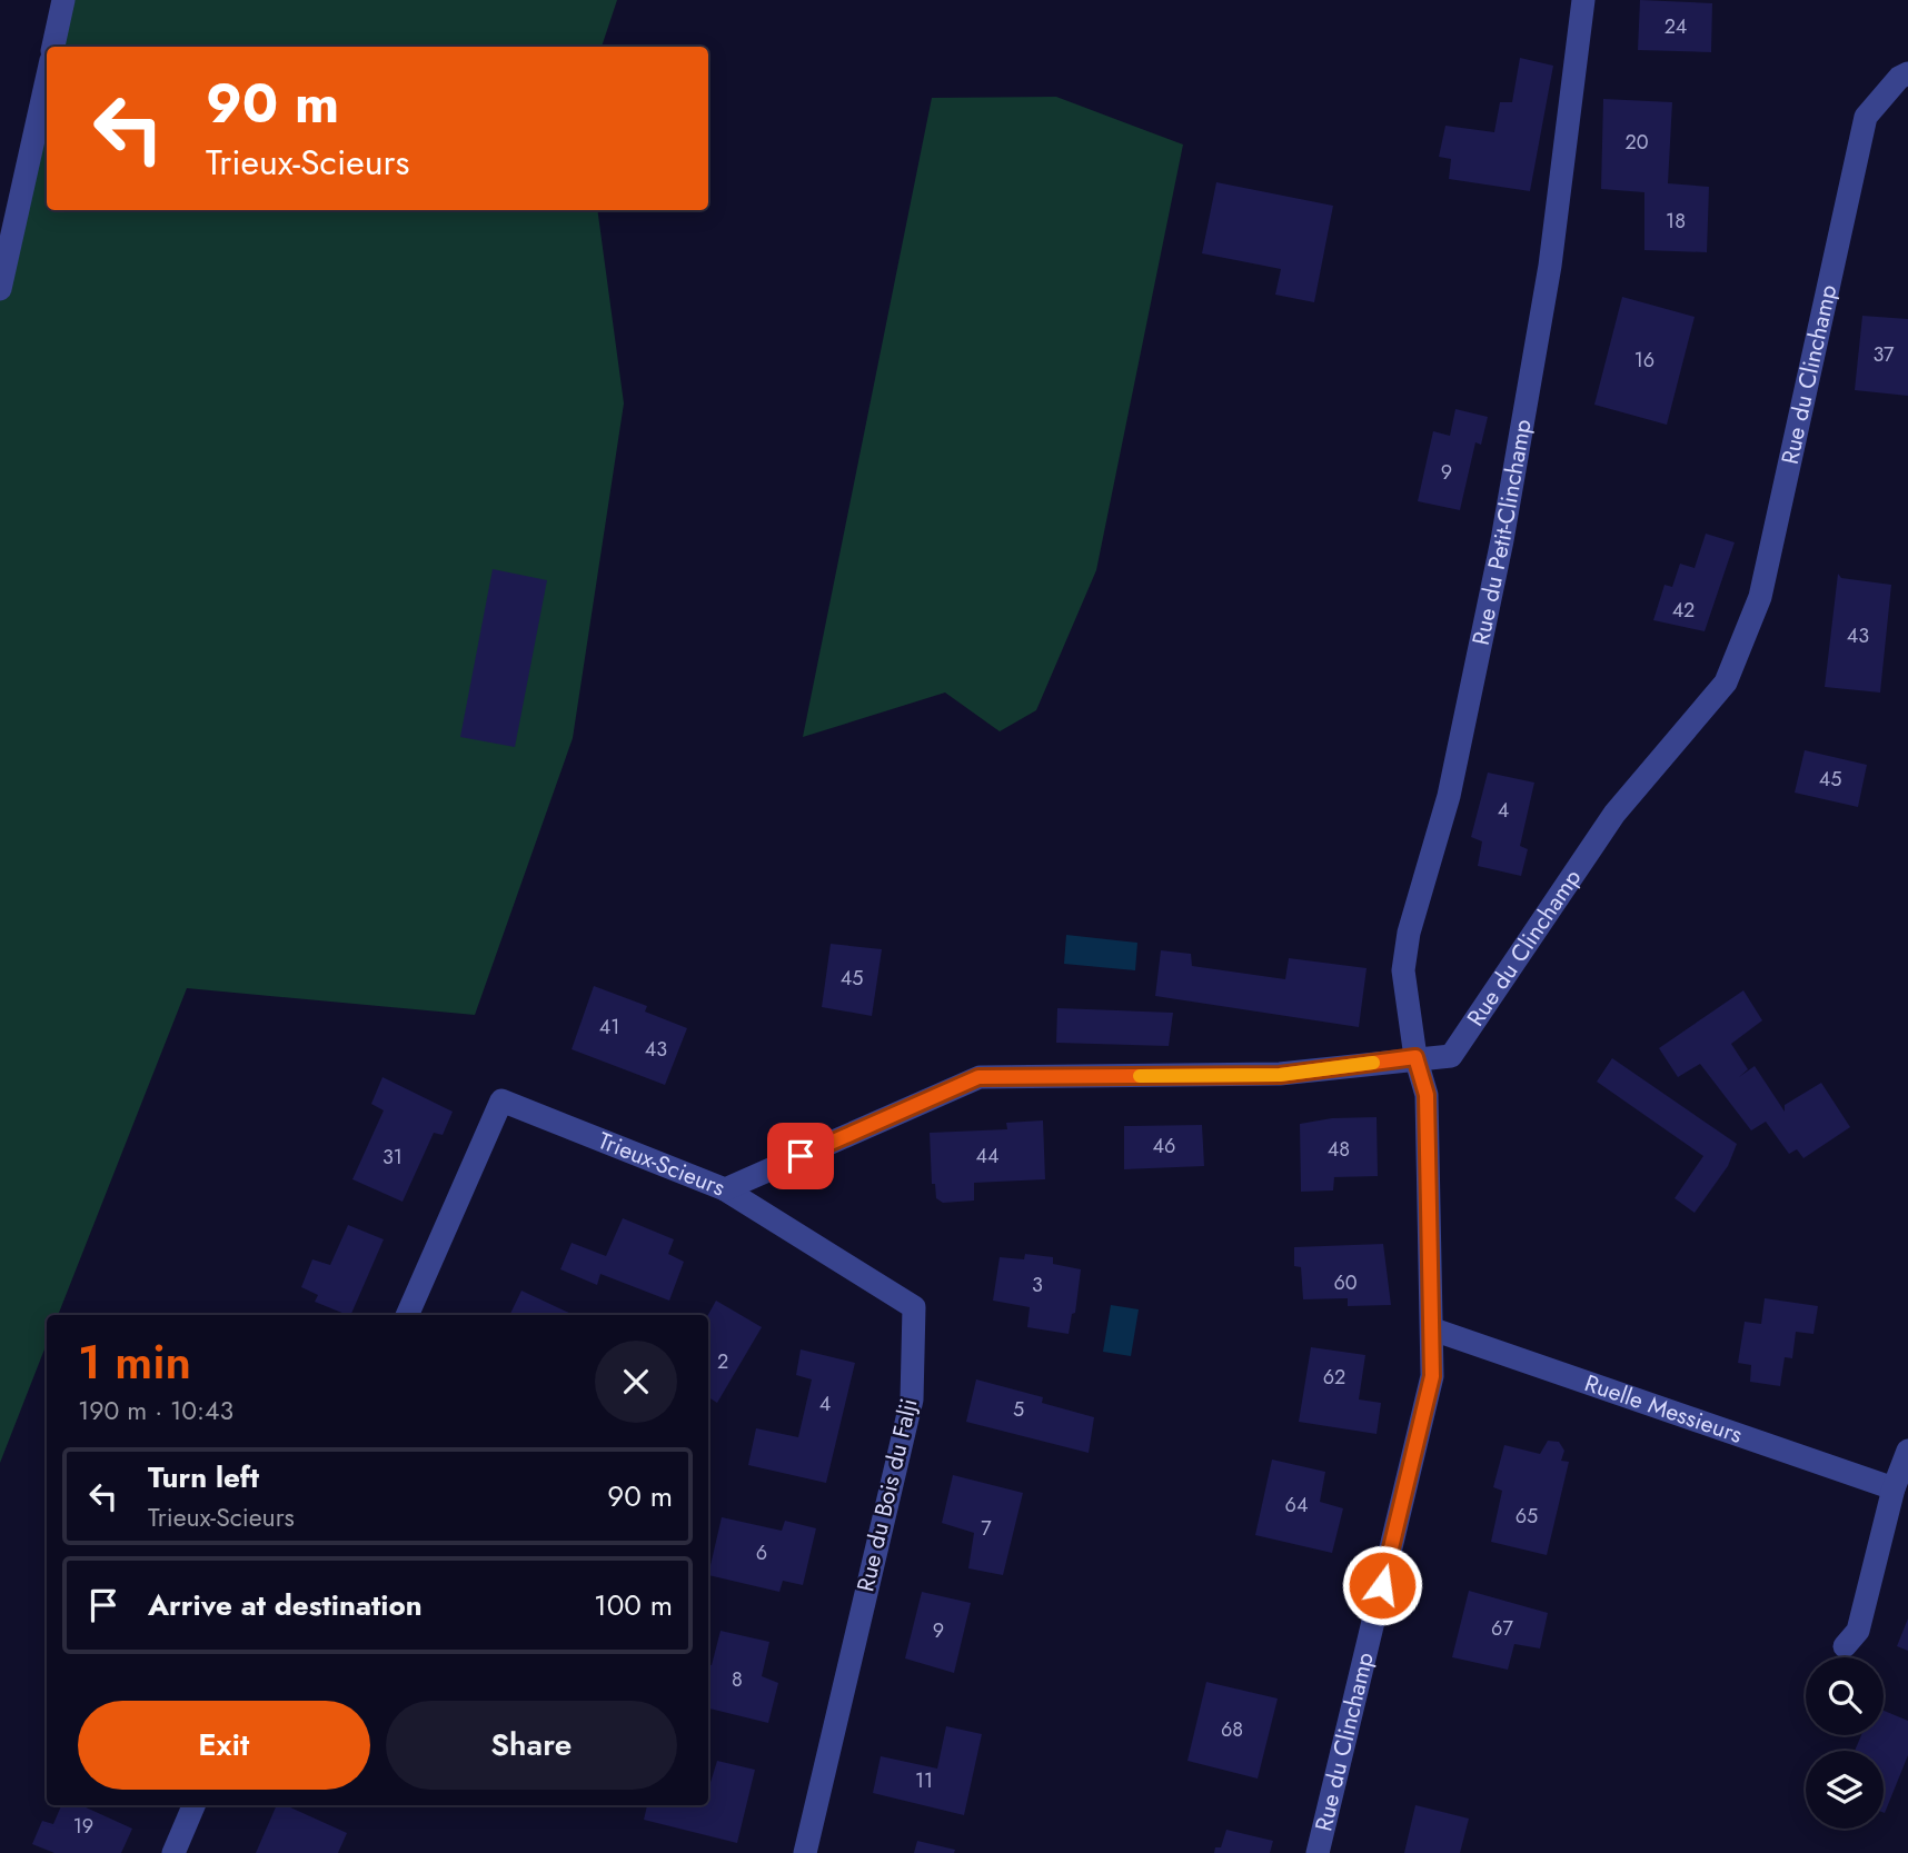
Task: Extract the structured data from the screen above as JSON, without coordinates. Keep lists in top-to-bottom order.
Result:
{
  "streets": {
    "street": [
      "Rue du Clinchamp",
      "Rue du Petit-Clinchamp",
      "Trieux-Scieurs",
      "Ruelle Messieurs",
      "Rue du Bois du Falji"
    ]
  },
  "crossings": [
    ["Rue du Clinchamp", "Rue du Petit-Clinchamp"],
    ["Rue du Clinchamp", "Trieux-Scieurs"],
    ["Rue du Clinchamp", "Ruelle Messieurs"],
    ["Rue du Petit-Clinchamp", "Trieux-Scieurs"],
    ["Trieux-Scieurs", "Rue du Bois du Falji"]
  ],
  "house_numbers": [
    "24",
    "20",
    "18",
    "37",
    "16",
    "9",
    "42",
    "43",
    "45",
    "4",
    "45",
    "41",
    "43",
    "46",
    "48",
    "44",
    "31",
    "60",
    "3",
    "2",
    "62",
    "4",
    "5",
    "64",
    "65",
    "7",
    "6",
    "67",
    "9",
    "8",
    "68",
    "11",
    "19"
  ],
  "page": {
    "turn": ["90 m", "Trieux-Scieurs"],
    "heading": ["1 min", "190 m · 10:43"],
    "list": [
      {
        "name": "Turn left",
        "note": "Trieux-Scieurs",
        "value": "90 m"
      },
      {
        "name": "Arrive at destination",
        "value": "100 m"
      }
    ],
    "buttons": ["Exit", "Share"]
  }
}
